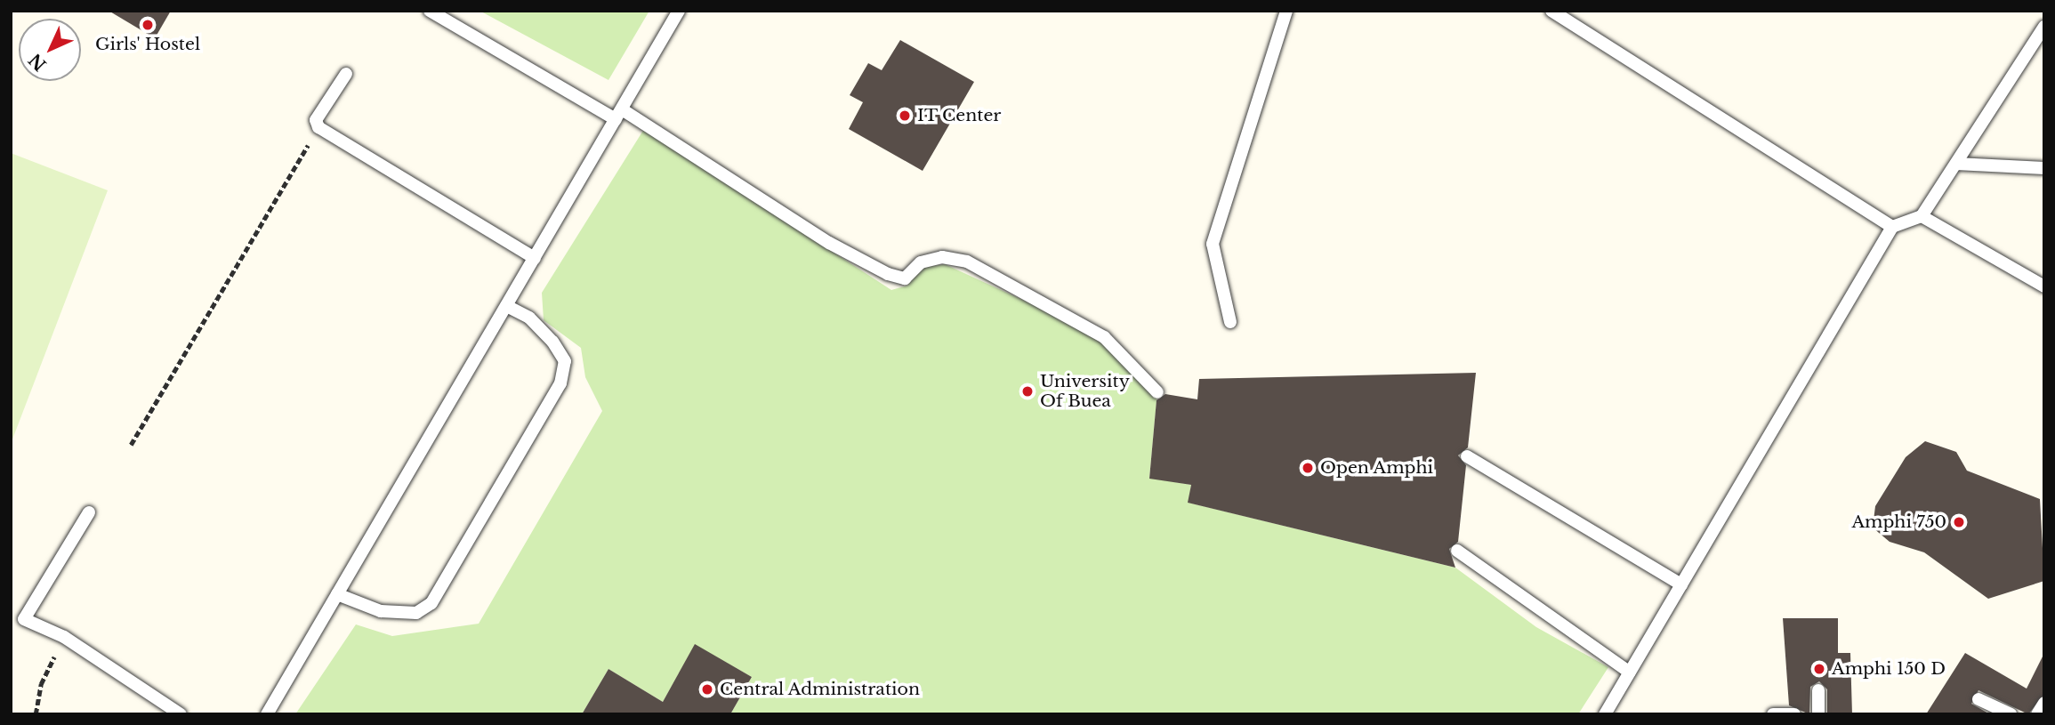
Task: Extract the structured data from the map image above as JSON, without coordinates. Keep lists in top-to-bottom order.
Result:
{
  "places": [
    "Girls' Hostel",
    "IT Center",
    "University Of Buea",
    "Open Amphi",
    "Amphi 750",
    "Amphi 150 D",
    "Central Administration"
  ],
  "north": "bottom left"
}
